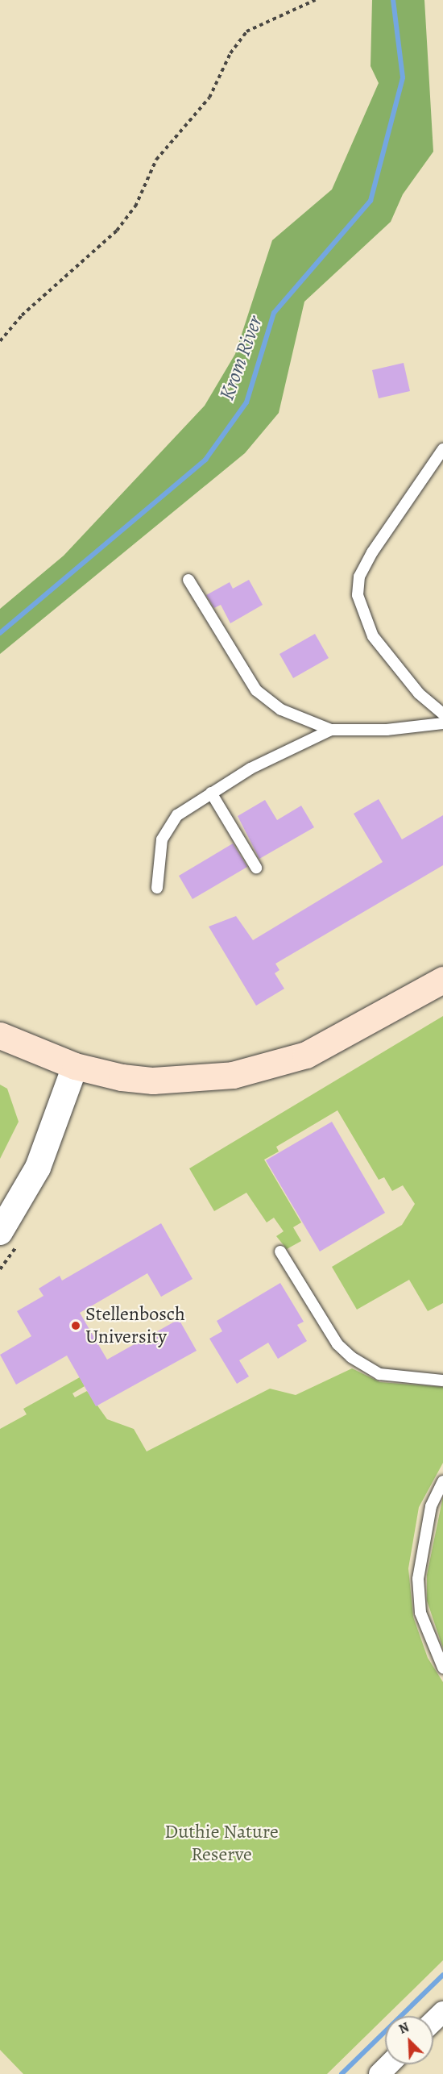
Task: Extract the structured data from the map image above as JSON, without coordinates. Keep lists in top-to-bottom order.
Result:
{
  "water": ["Krom River"],
  "parks": ["Duthie Nature Reserve"],
  "places": ["Stellenbosch University"],
  "north": "top left"
}
